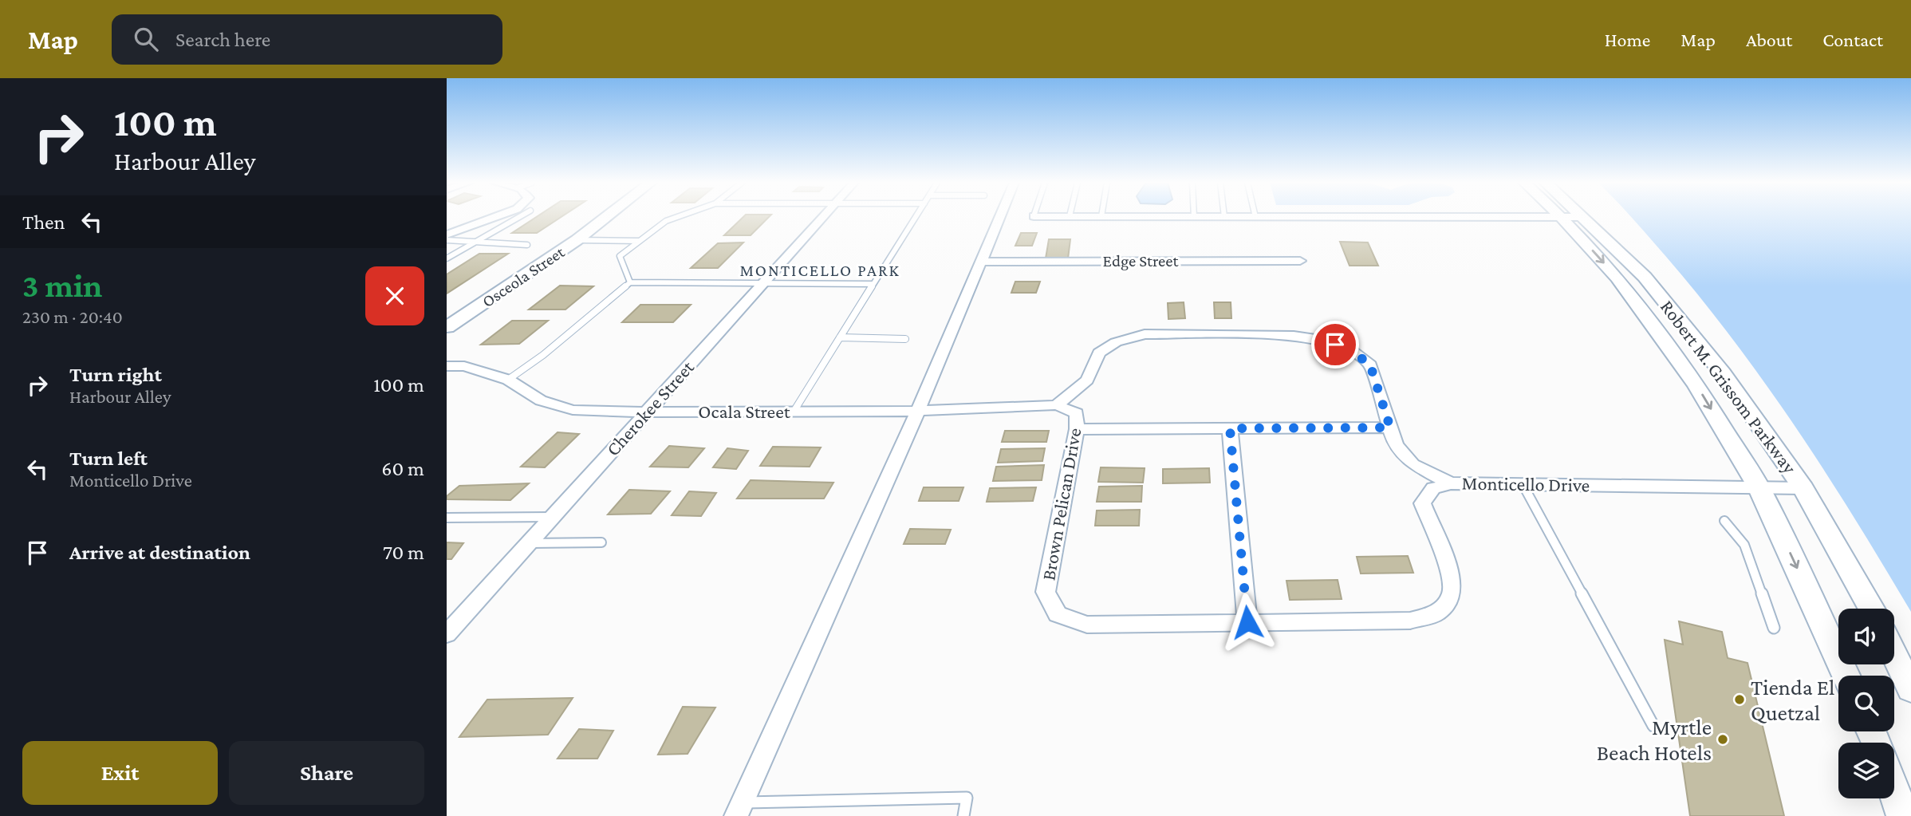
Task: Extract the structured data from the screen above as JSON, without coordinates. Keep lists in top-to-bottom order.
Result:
{
  "streets": {
    "main road": ["Osceola Street", "Robert M. Grissom Parkway"],
    "street": [
      "Edge Street",
      "Cherokee Street",
      "Ocala Street",
      "Monticello Drive",
      "Brown Pelican Drive"
    ]
  },
  "crossings": [
    ["Robert M. Grissom Parkway", "Monticello Drive"],
    ["Cherokee Street", "Ocala Street"],
    ["Ocala Street", "Brown Pelican Drive"],
    ["Monticello Drive", "Brown Pelican Drive"]
  ],
  "districts": ["MONTICELLO PARK"],
  "places": ["Tienda El Quetzal", "Myrtle Beach Hotels"],
  "page": {
    "header": "Map",
    "search": "Search here",
    "nav": [
      "Home",
      "Map",
      "About",
      "Contact"
    ],
    "turn": ["100 m", "Harbour Alley"],
    "then": "Then",
    "heading": ["3 min", "230 m · 20:40"],
    "list": [
      {
        "name": "Turn right",
        "note": "Harbour Alley",
        "value": "100 m"
      },
      {
        "name": "Turn left",
        "note": "Monticello Drive",
        "value": "60 m"
      },
      {
        "name": "Arrive at destination",
        "value": "70 m"
      }
    ],
    "buttons": ["Exit", "Share"]
  }
}
